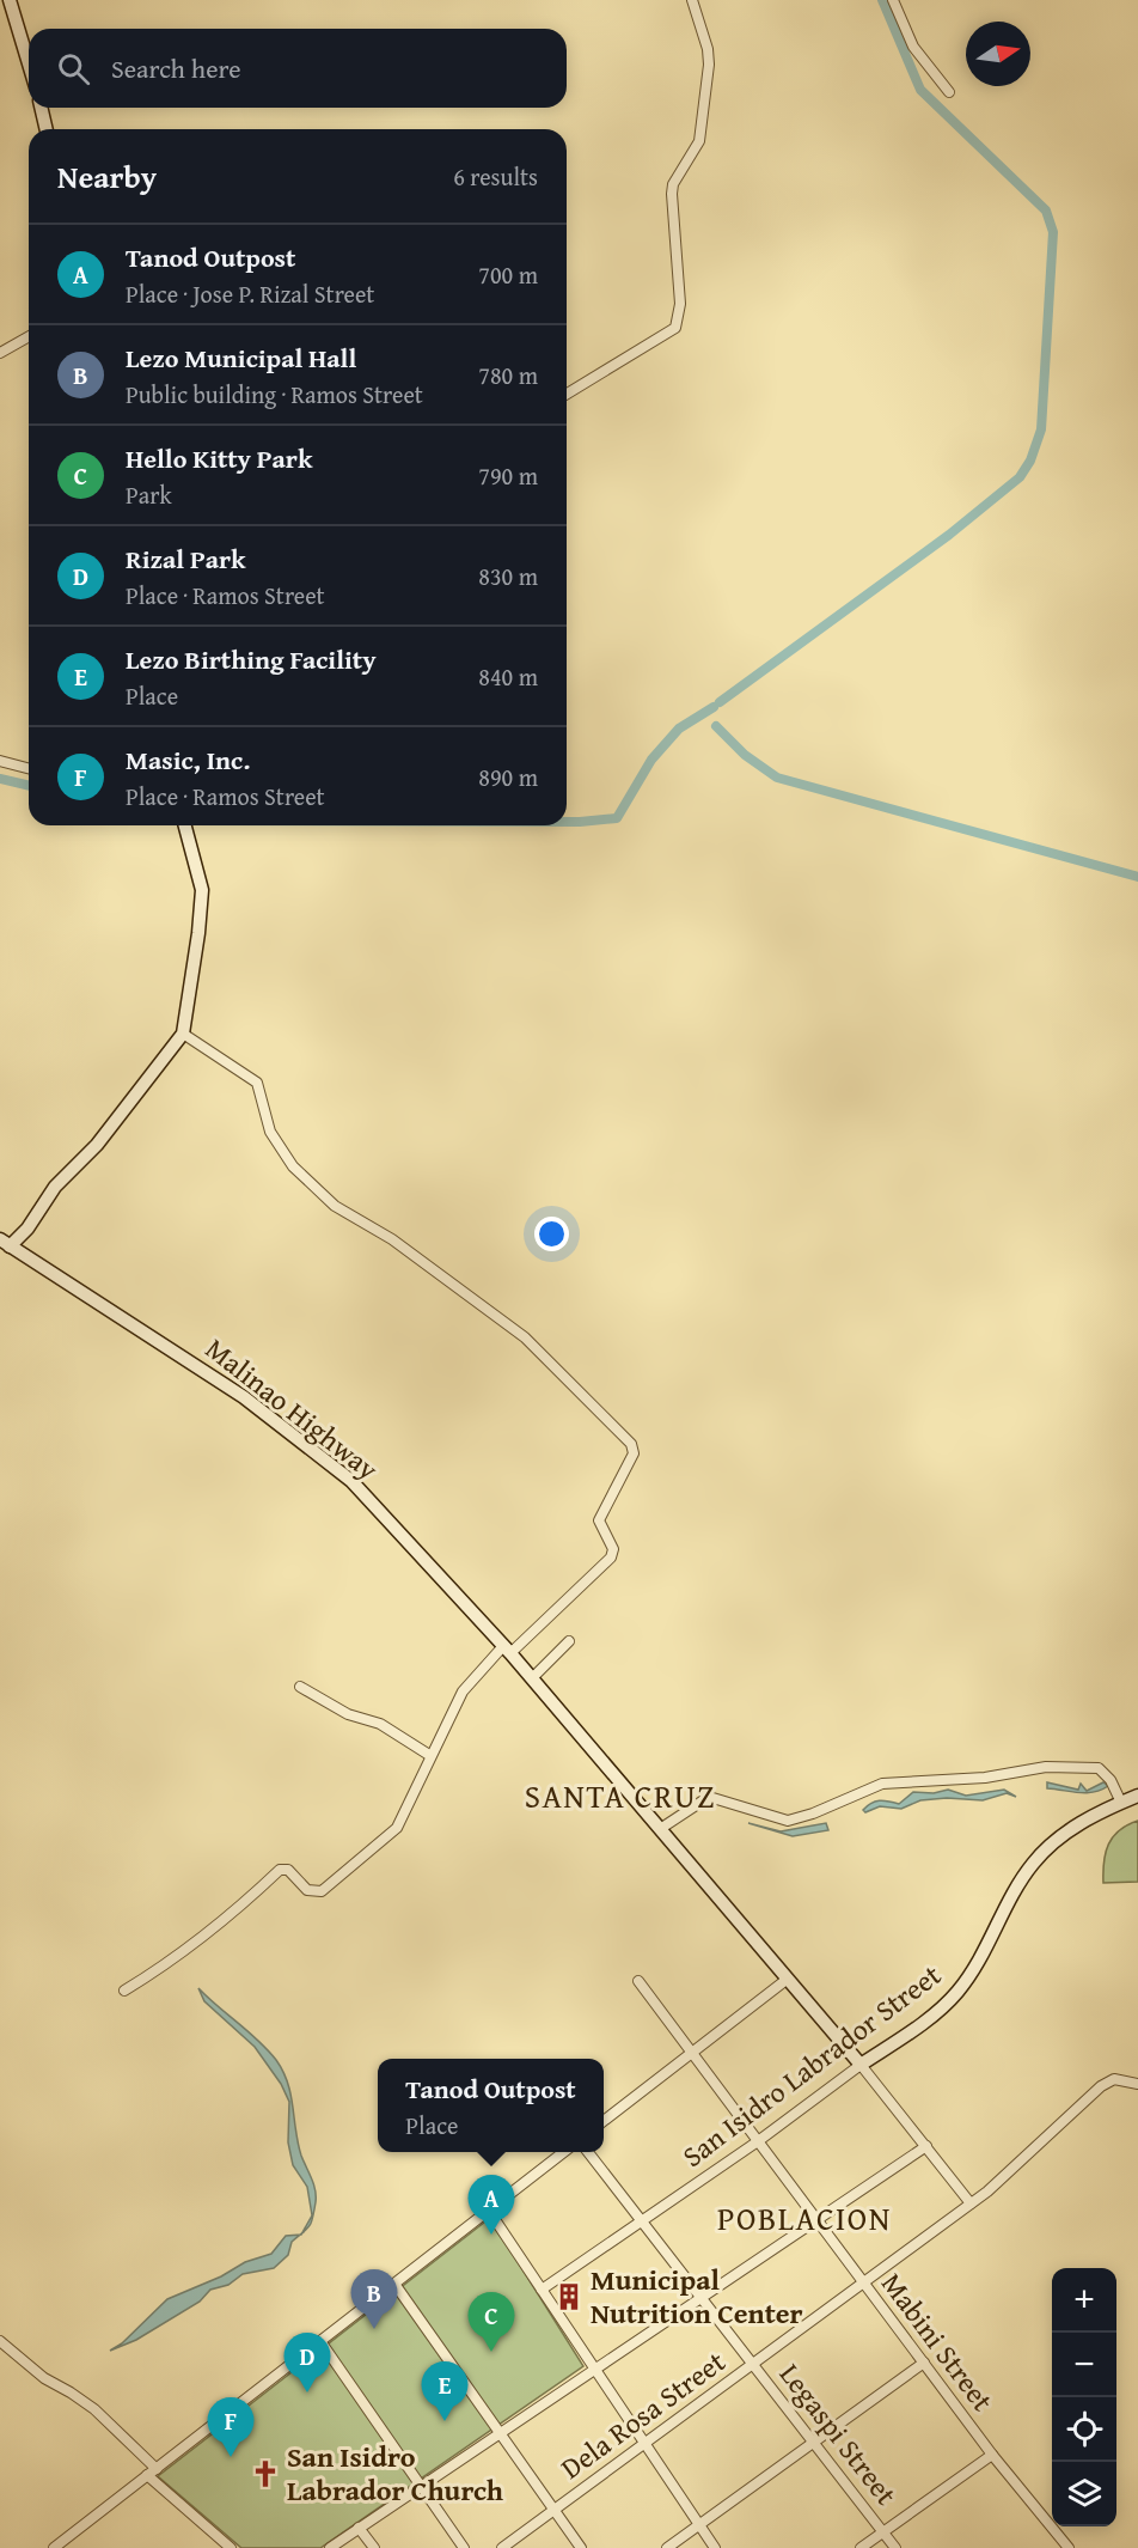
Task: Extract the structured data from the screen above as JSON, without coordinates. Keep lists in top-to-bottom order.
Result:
{
  "streets": {
    "main road": ["Malinao Highway", "San Isidro Labrador Street"],
    "street": ["Mabini Street", "Dela Rosa Street", "Legaspi Street"]
  },
  "crossings": [
    ["Malinao Highway", "San Isidro Labrador Street"],
    ["San Isidro Labrador Street", "Mabini Street"],
    ["San Isidro Labrador Street", "Legaspi Street"],
    ["Mabini Street", "Dela Rosa Street"],
    ["Dela Rosa Street", "Legaspi Street"]
  ],
  "districts": ["SANTA CRUZ", "POBLACION"],
  "places": {
    "building": ["Municipal Nutrition Center"],
    "church": ["San Isidro Labrador Church"]
  },
  "north": "right",
  "page": {
    "search": "Search here",
    "heading": ["Nearby", "6 results"],
    "list": [
      {
        "mark": "A",
        "name": "Tanod Outpost",
        "note": "Place · Jose P. Rizal Street",
        "value": "700 m"
      },
      {
        "mark": "B",
        "name": "Lezo Municipal Hall",
        "note": "Public building · Ramos Street",
        "value": "780 m"
      },
      {
        "mark": "C",
        "name": "Hello Kitty Park",
        "note": "Park",
        "value": "790 m"
      },
      {
        "mark": "D",
        "name": "Rizal Park",
        "note": "Place · Ramos Street",
        "value": "830 m"
      },
      {
        "mark": "E",
        "name": "Lezo Birthing Facility",
        "note": "Place",
        "value": "840 m"
      },
      {
        "mark": "F",
        "name": "Masic, Inc.",
        "note": "Place · Ramos Street",
        "value": "890 m"
      }
    ],
    "popup": ["Tanod Outpost", "Place"],
    "pins": [
      "A",
      "B",
      "C",
      "D",
      "E",
      "F"
    ],
    "map_buttons": ["+", "−"]
  }
}
